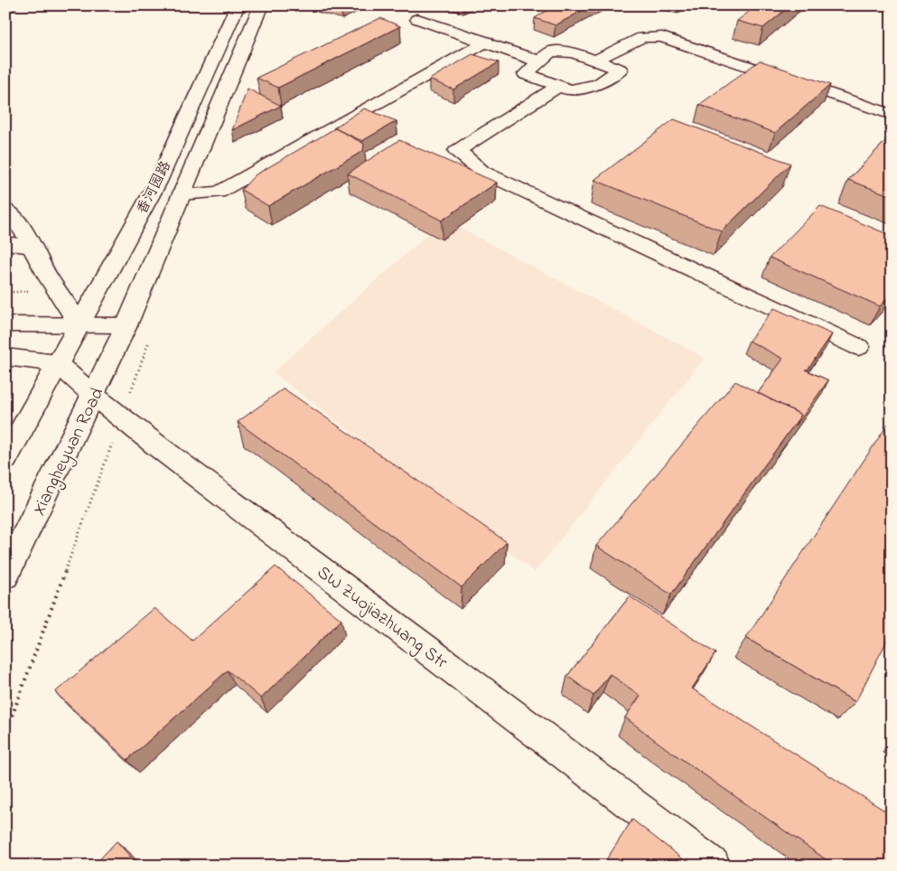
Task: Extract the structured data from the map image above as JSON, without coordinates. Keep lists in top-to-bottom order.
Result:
{
  "streets": {
    "main road": ["香河园路", "Xiangheyuan Road", "SW Zuojiazhuang Str"]
  },
  "crossings": [
    ["香河园路", "Xiangheyuan Road"],
    ["香河园路", "SW Zuojiazhuang Str"],
    ["Xiangheyuan Road", "SW Zuojiazhuang Str"]
  ]
}
